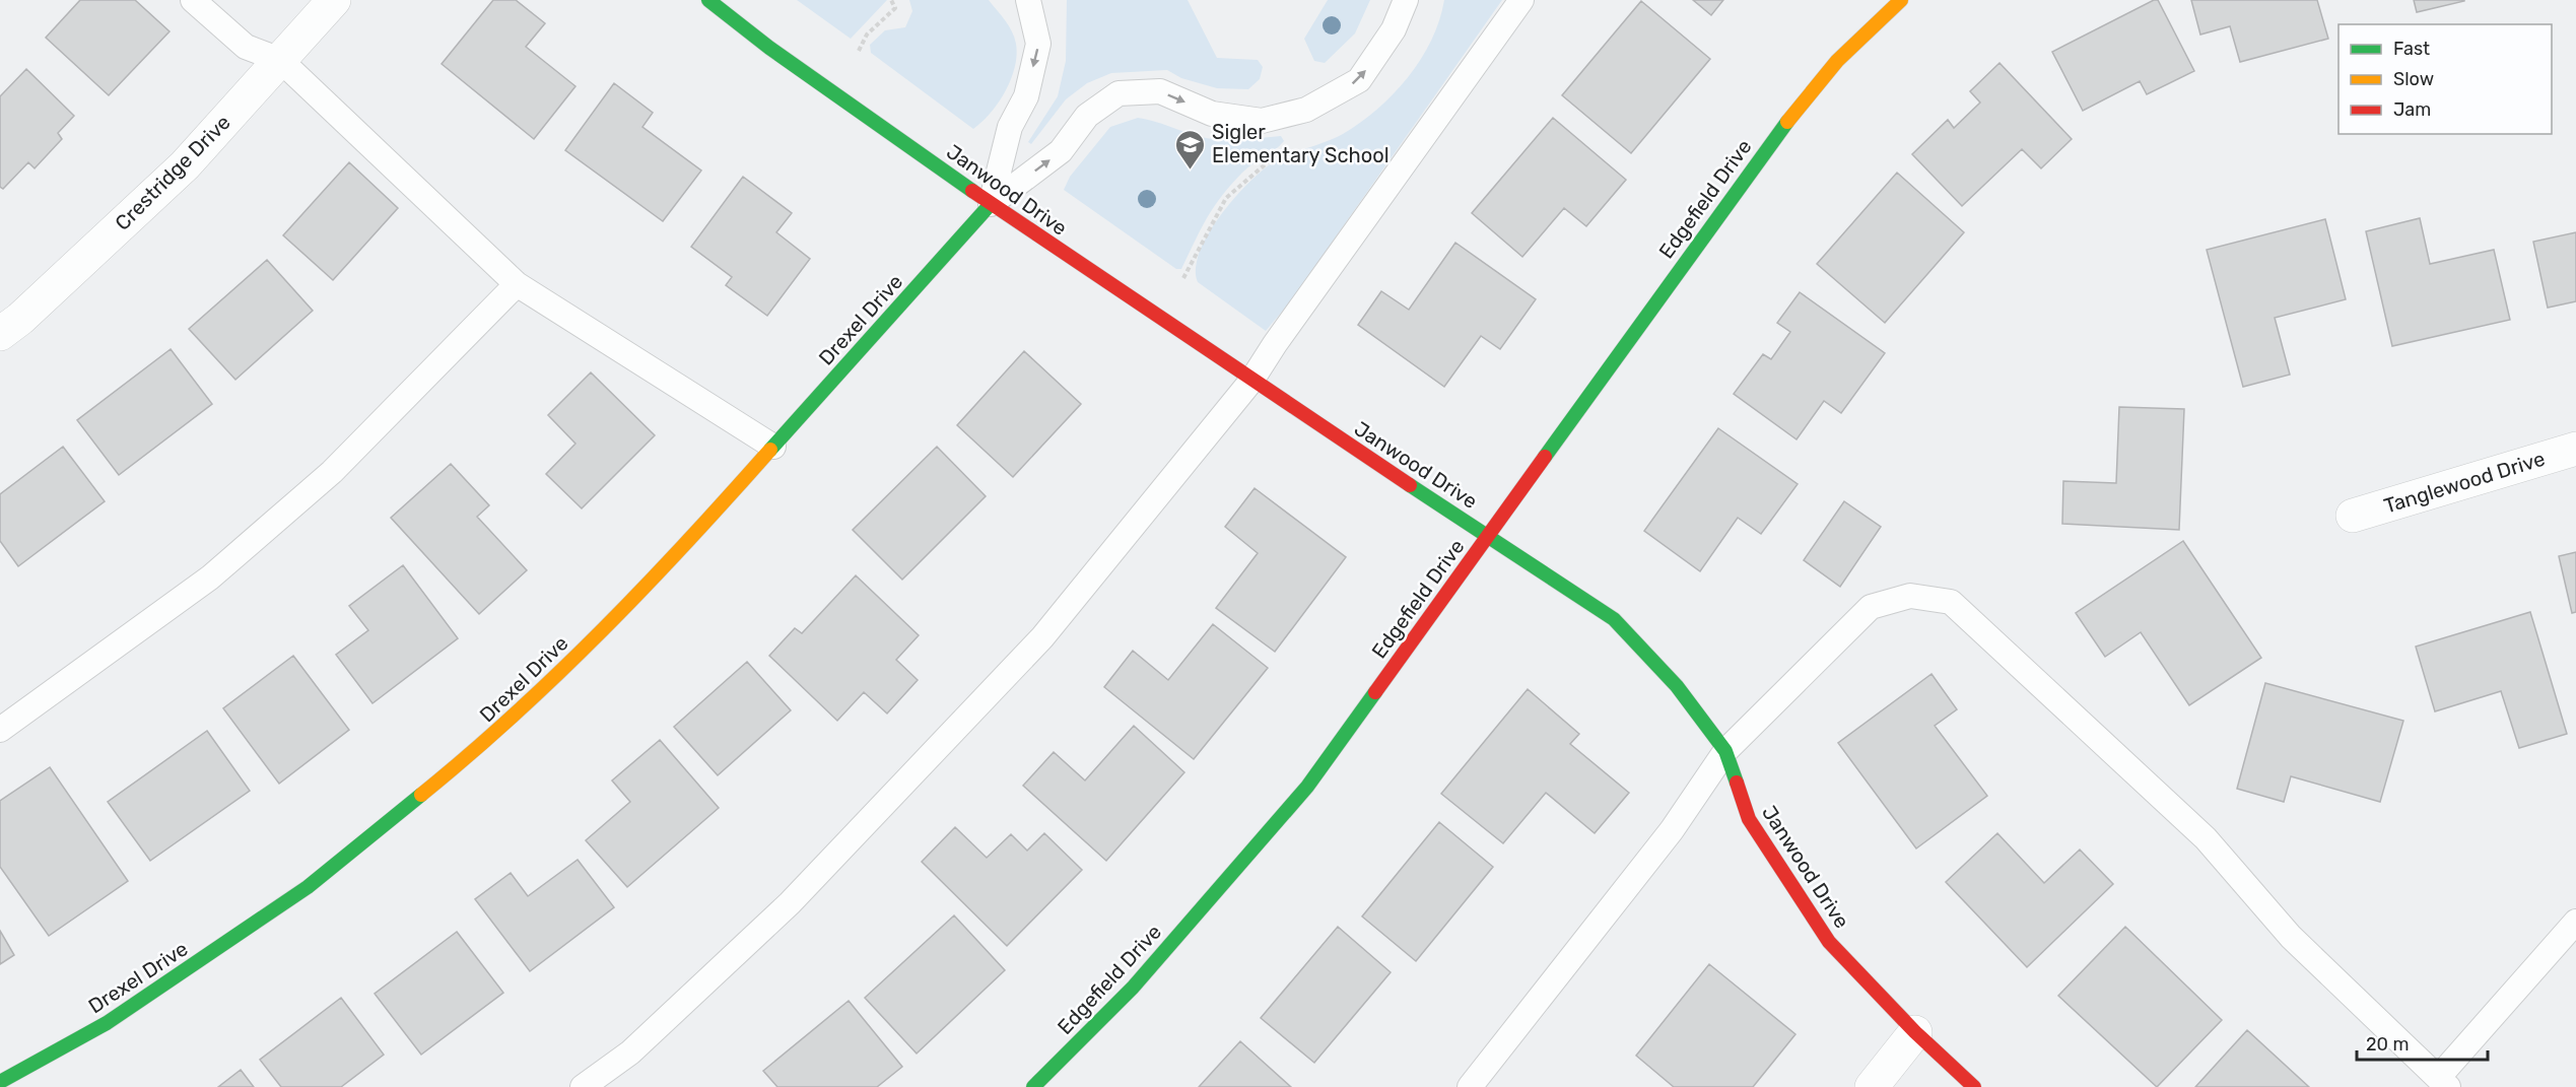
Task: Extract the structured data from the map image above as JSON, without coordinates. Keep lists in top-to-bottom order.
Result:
{
  "streets": {
    "street": [
      "Crestridge Drive",
      "Janwood Drive",
      "Edgefield Drive",
      "Drexel Drive",
      "Tanglewood Drive"
    ]
  },
  "crossings": [
    ["Janwood Drive", "Edgefield Drive"],
    ["Janwood Drive", "Drexel Drive"]
  ],
  "places": {
    "school or university": ["Sigler Elementary School"]
  },
  "legend": ["Fast", "Slow", "Jam"],
  "scale_bar": "20 m"
}
